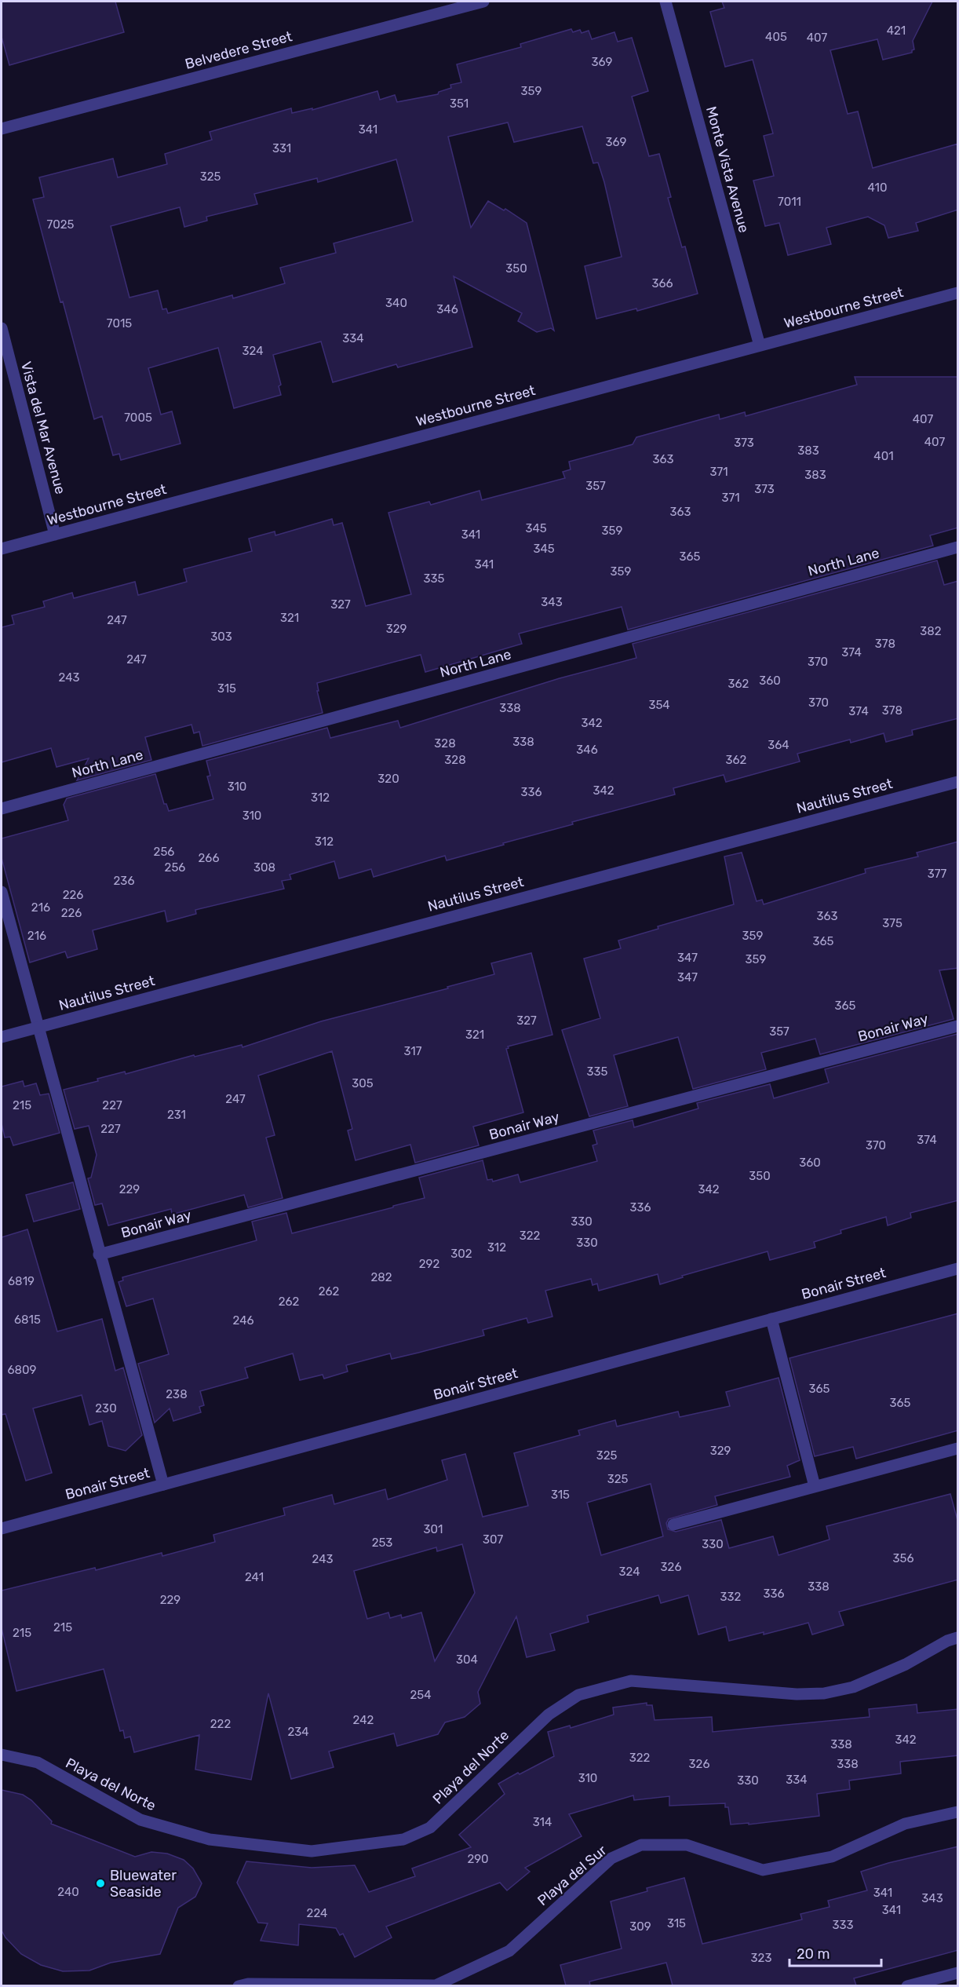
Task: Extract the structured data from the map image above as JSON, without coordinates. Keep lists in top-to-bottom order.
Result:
{
  "streets": {
    "street": [
      "Belvedere Street",
      "Monte Vista Avenue",
      "Westbourne Street",
      "Vista del Mar Avenue",
      "North Lane",
      "Nautilus Street",
      "Bonair Way",
      "Bonair Street",
      "Playa del Norte",
      "Playa del Sur"
    ]
  },
  "crossings": [
    ["Monte Vista Avenue", "Westbourne Street"],
    ["Westbourne Street", "Vista del Mar Avenue"]
  ],
  "places": ["Bluewater Seaside"],
  "house_numbers": [
    "421",
    "405",
    "407",
    "369",
    "359",
    "351",
    "341",
    "369",
    "331",
    "325",
    "410",
    "7011",
    "7025",
    "350",
    "366",
    "340",
    "346",
    "7015",
    "334",
    "324",
    "7005",
    "407",
    "407",
    "373",
    "383",
    "401",
    "363",
    "371",
    "383",
    "357",
    "373",
    "371",
    "363",
    "345",
    "359",
    "341",
    "345",
    "365",
    "341",
    "359",
    "335",
    "343",
    "327",
    "321",
    "247",
    "329",
    "382",
    "303",
    "378",
    "374",
    "247",
    "370",
    "243",
    "360",
    "362",
    "315",
    "370",
    "354",
    "338",
    "378",
    "374",
    "342",
    "338",
    "328",
    "364",
    "346",
    "328",
    "362",
    "320",
    "310",
    "342",
    "336",
    "312",
    "310",
    "312",
    "256",
    "266",
    "256",
    "308",
    "377",
    "236",
    "226",
    "216",
    "226",
    "363",
    "375",
    "216",
    "359",
    "365",
    "347",
    "359",
    "347",
    "365",
    "327",
    "357",
    "321",
    "317",
    "335",
    "305",
    "247",
    "215",
    "227",
    "231",
    "227",
    "374",
    "370",
    "360",
    "350",
    "229",
    "342",
    "336",
    "330",
    "322",
    "330",
    "312",
    "302",
    "292",
    "282",
    "6819",
    "262",
    "262",
    "6815",
    "246",
    "6809",
    "365",
    "238",
    "365",
    "230",
    "329",
    "325",
    "325",
    "315",
    "301",
    "307",
    "253",
    "330",
    "356",
    "243",
    "326",
    "324",
    "241",
    "338",
    "336",
    "332",
    "229",
    "215",
    "215",
    "304",
    "254",
    "242",
    "222",
    "234",
    "342",
    "338",
    "322",
    "326",
    "338",
    "310",
    "334",
    "330",
    "314",
    "290",
    "240",
    "341",
    "343",
    "341",
    "224",
    "315",
    "333",
    "309",
    "323"
  ],
  "scale_bar": "20 m"
}
